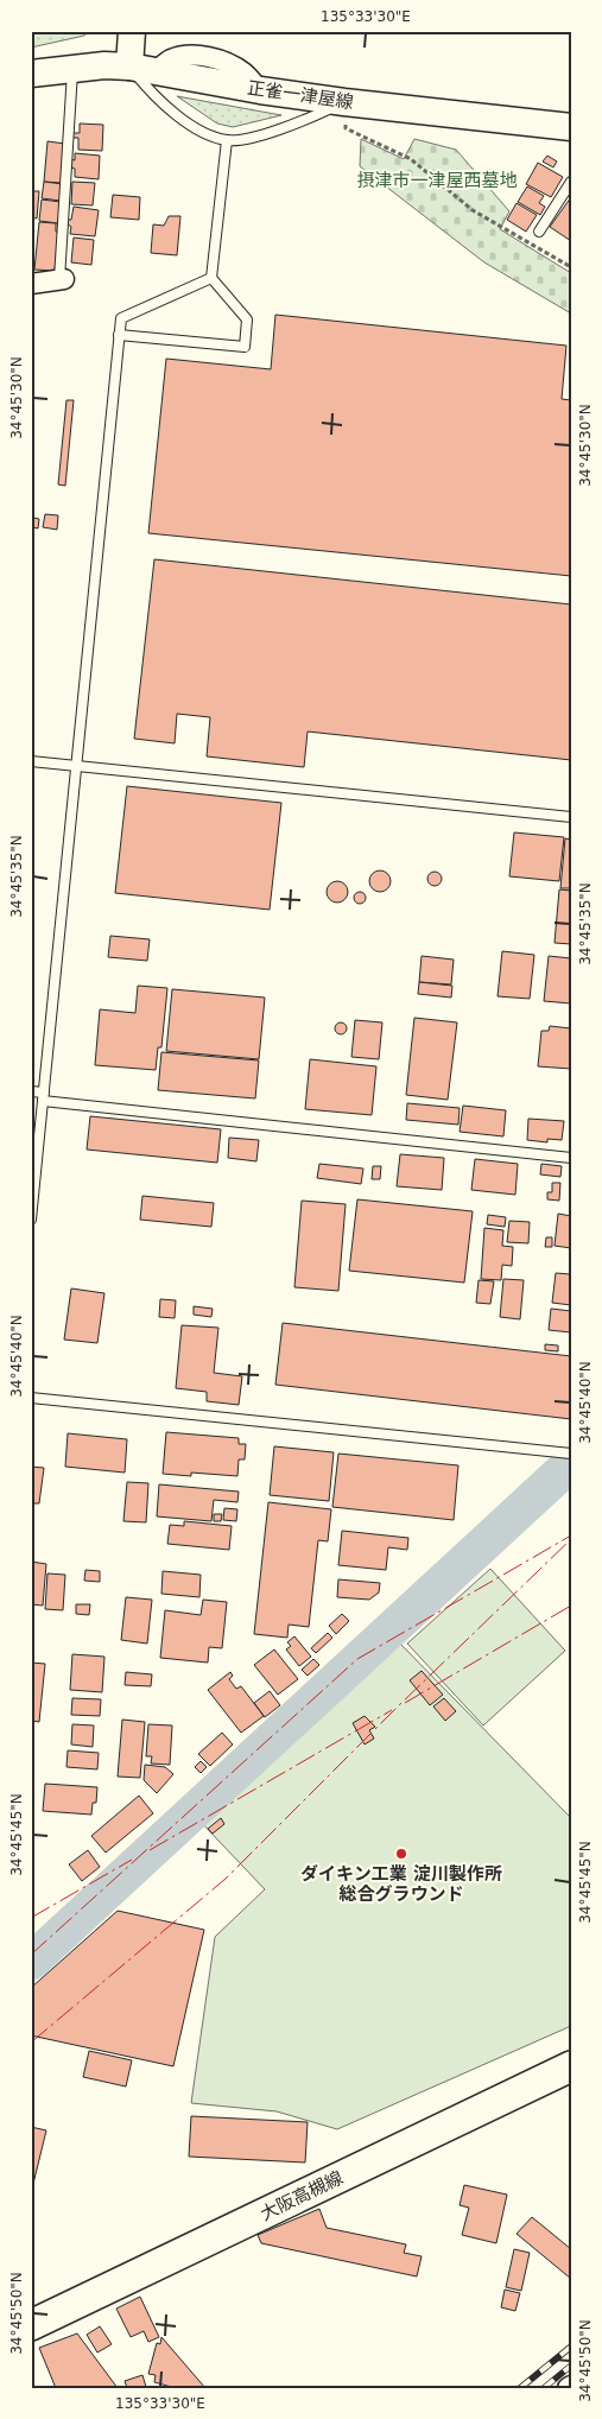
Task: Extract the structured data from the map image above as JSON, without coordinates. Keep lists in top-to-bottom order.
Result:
{
  "streets": {
    "main road": ["正雀一津屋線", "大阪高槻線"]
  },
  "parks": ["摂津市一津屋西墓地"],
  "places": ["ダイキン工業 淀川製作所 総合グラウンド"],
  "coordinates": [
    "135°33'30\"E",
    "34°45'30\"N",
    "34°45'35\"N",
    "34°45'40\"N",
    "34°45'45\"N",
    "34°45'50\"N"
  ]
}
